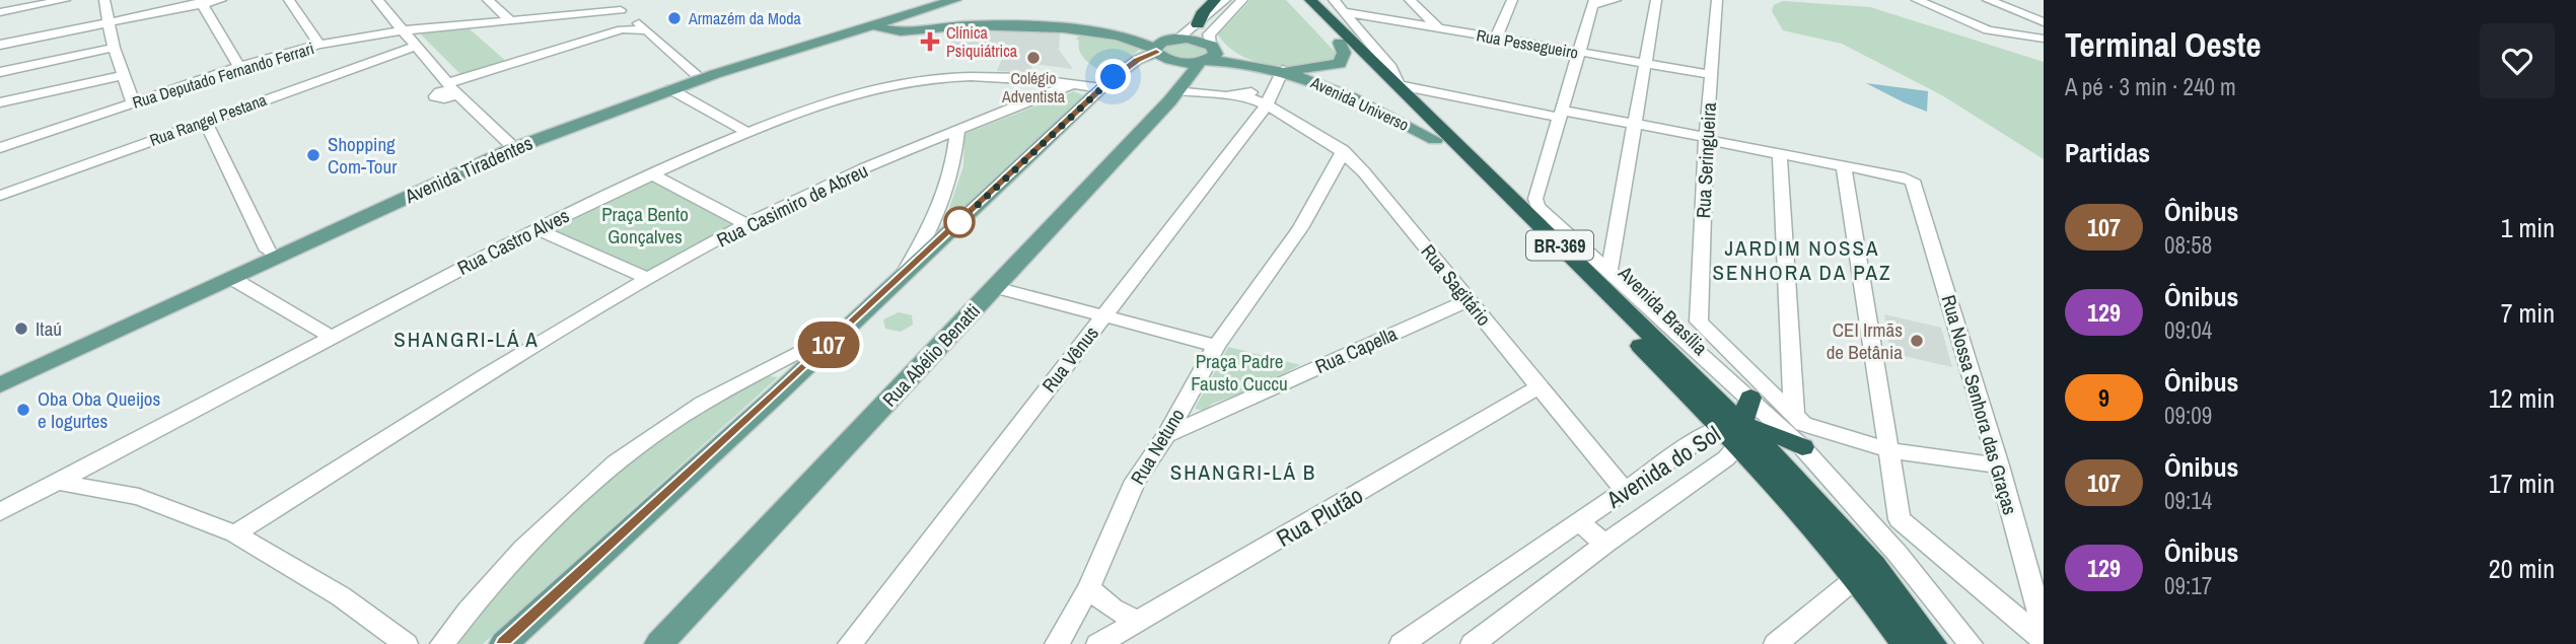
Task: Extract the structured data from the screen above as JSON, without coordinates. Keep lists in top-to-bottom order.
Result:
{
  "streets": {
    "highway": ["BR-369", "Avenida Brasília"],
    "main road": ["Avenida Universo", "Avenida Tiradentes", "Rua Abélio Benatti"],
    "street": [
      "Rua Pessegueiro",
      "Rua Deputado Fernando Ferrari",
      "Rua Rangel Pestana",
      "Rua Seringueira",
      "Rua Casimiro de Abreu",
      "Rua Castro Alves",
      "Rua Sagitário",
      "Rua Capella",
      "Rua Vênus",
      "Rua Nossa Senhora das Graças",
      "Rua Netuno",
      "Avenida do Sol",
      "Rua Plutão"
    ]
  },
  "crossings": [
    ["Rua Pessegueiro", "Rua Seringueira"],
    ["Avenida Universo", "Avenida Brasília"],
    ["Avenida Universo", "Rua Abélio Benatti"],
    ["Avenida Universo", "Rua Vênus"],
    ["Rua Seringueira", "Avenida Brasília"],
    ["Rua Seringueira", "Avenida do Sol"],
    ["Rua Casimiro de Abreu", "Rua Castro Alves"],
    ["Rua Sagitário", "Rua Capella"],
    ["Rua Sagitário", "Rua Vênus"],
    ["Rua Sagitário", "Rua Netuno"],
    ["Rua Sagitário", "Avenida do Sol"],
    ["Rua Sagitário", "Rua Plutão"],
    ["Avenida Brasília", "Avenida do Sol"],
    ["Rua Capella", "Rua Netuno"]
  ],
  "districts": ["JARDIM NOSSA SENHORA DA PAZ", "SHANGRI-LÁ A", "SHANGRI-LÁ B"],
  "parks": ["Praça Bento Gonçalves", "Praça Padre Fausto Cuccu"],
  "places": {
    "other": [
      "Armazém da Moda",
      "Colégio Adventista",
      "Shopping Com-Tour",
      "Itaú",
      "CEI Irmãs de Betânia",
      "Oba Oba Queijos e Iogurtes"
    ],
    "health": ["Clínica Psiquiátrica"]
  },
  "lines": ["bus line 107"],
  "page": {
    "on_map": "107",
    "heading": [
      ["Terminal Oeste", "A pé · 3 min · 240 m"],
      "Partidas"
    ],
    "list": [
      {
        "mark": "107",
        "name": "Ônibus",
        "note": "08:58",
        "value": "1 min"
      },
      {
        "mark": "129",
        "name": "Ônibus",
        "note": "09:04",
        "value": "7 min"
      },
      {
        "mark": "9",
        "name": "Ônibus",
        "note": "09:09",
        "value": "12 min"
      },
      {
        "mark": "107",
        "name": "Ônibus",
        "note": "09:14",
        "value": "17 min"
      },
      {
        "mark": "129",
        "name": "Ônibus",
        "note": "09:17",
        "value": "20 min"
      }
    ]
  }
}
